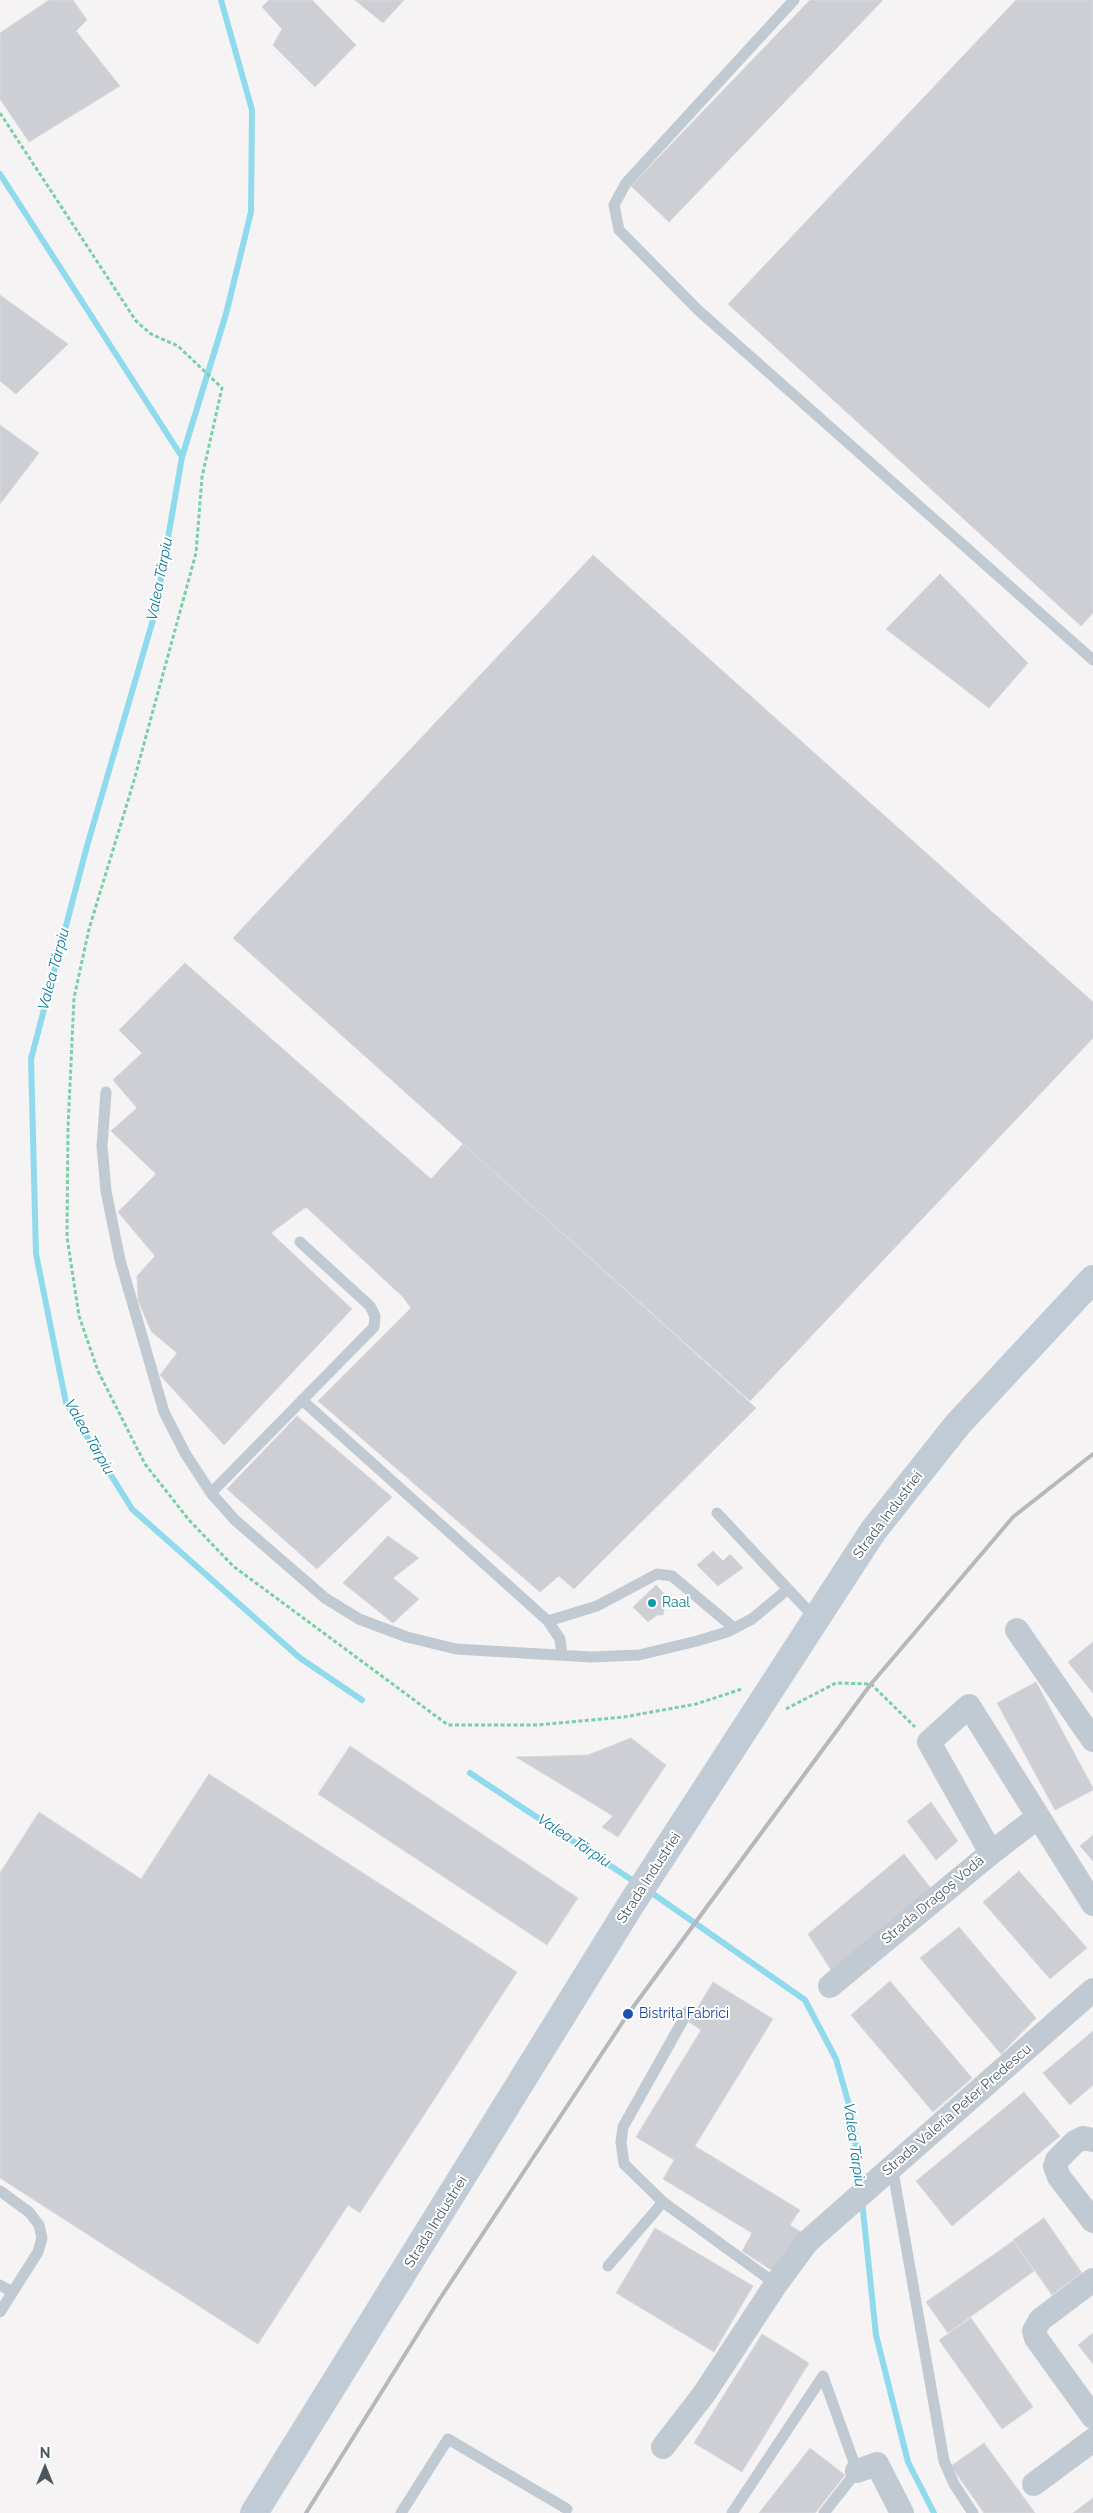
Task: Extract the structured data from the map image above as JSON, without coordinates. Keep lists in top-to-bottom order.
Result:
{
  "streets": {
    "street": ["Strada Industriei", "Strada Dragoș Vodă", "Strada Valeria Peter Predescu"]
  },
  "water": ["Valea Tărpiu"],
  "places": ["Raal", "Bistrița Fabrici"],
  "north": "top"
}
